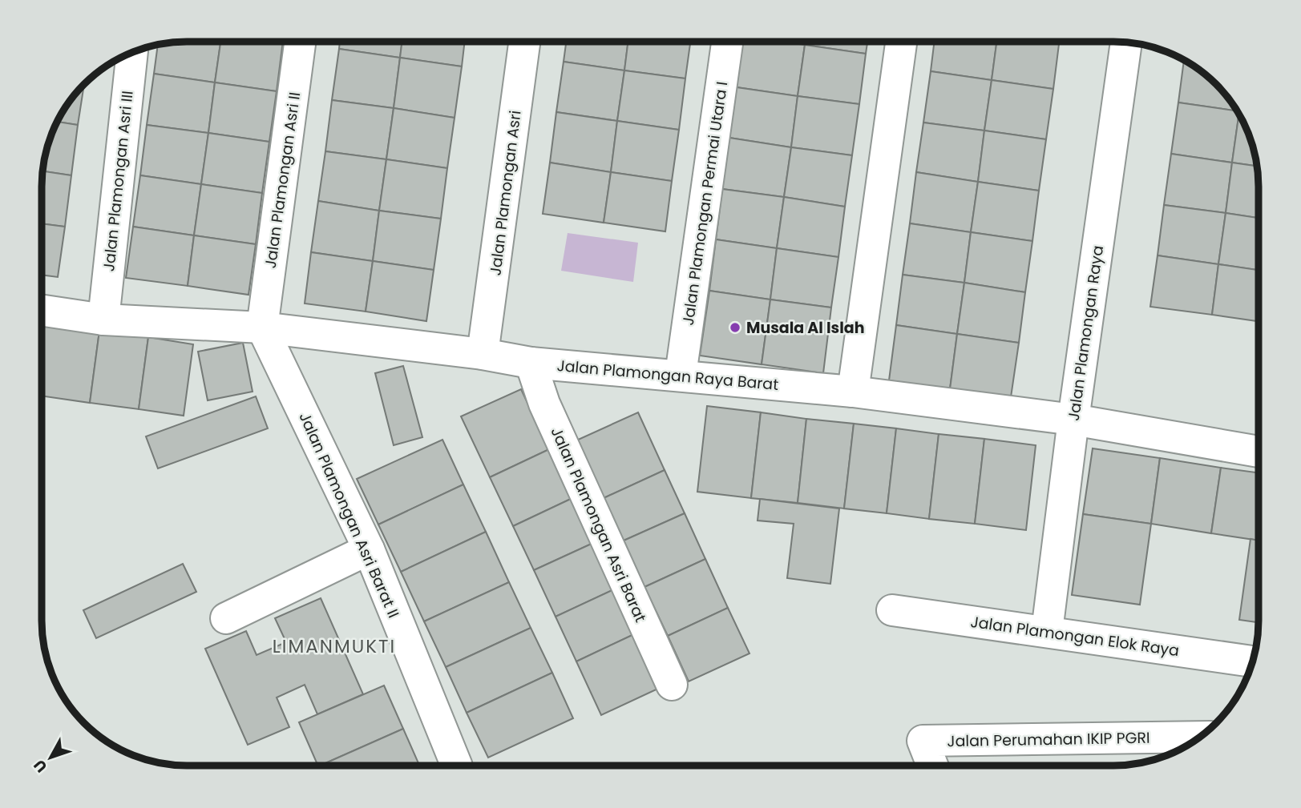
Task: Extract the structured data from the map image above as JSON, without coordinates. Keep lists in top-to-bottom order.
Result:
{
  "streets": {
    "street": [
      "Jalan Plamongan Asri II",
      "Jalan Plamongan Asri III",
      "Jalan Plamongan Asri",
      "Jalan Plamongan Permai Utara I",
      "Jalan Plamongan Raya",
      "Jalan Plamongan Raya Barat",
      "Jalan Plamongan Asri Barat II",
      "Jalan Plamongan Asri Barat",
      "Jalan Plamongan Elok Raya",
      "Jalan Perumahan IKIP PGRI"
    ]
  },
  "crossings": [
    ["Jalan Plamongan Asri II", "Jalan Plamongan Raya Barat"],
    ["Jalan Plamongan Asri II", "Jalan Plamongan Asri Barat II"],
    ["Jalan Plamongan Asri III", "Jalan Plamongan Raya Barat"],
    ["Jalan Plamongan Asri", "Jalan Plamongan Raya Barat"],
    ["Jalan Plamongan Permai Utara I", "Jalan Plamongan Raya Barat"],
    ["Jalan Plamongan Raya", "Jalan Plamongan Raya Barat"],
    ["Jalan Plamongan Raya", "Jalan Plamongan Elok Raya"],
    ["Jalan Plamongan Raya Barat", "Jalan Plamongan Asri Barat II"],
    ["Jalan Plamongan Raya Barat", "Jalan Plamongan Asri Barat"]
  ],
  "districts": ["LIMANMUKTI"],
  "places": ["Musala Al Islah"],
  "north": "bottom left"
}
